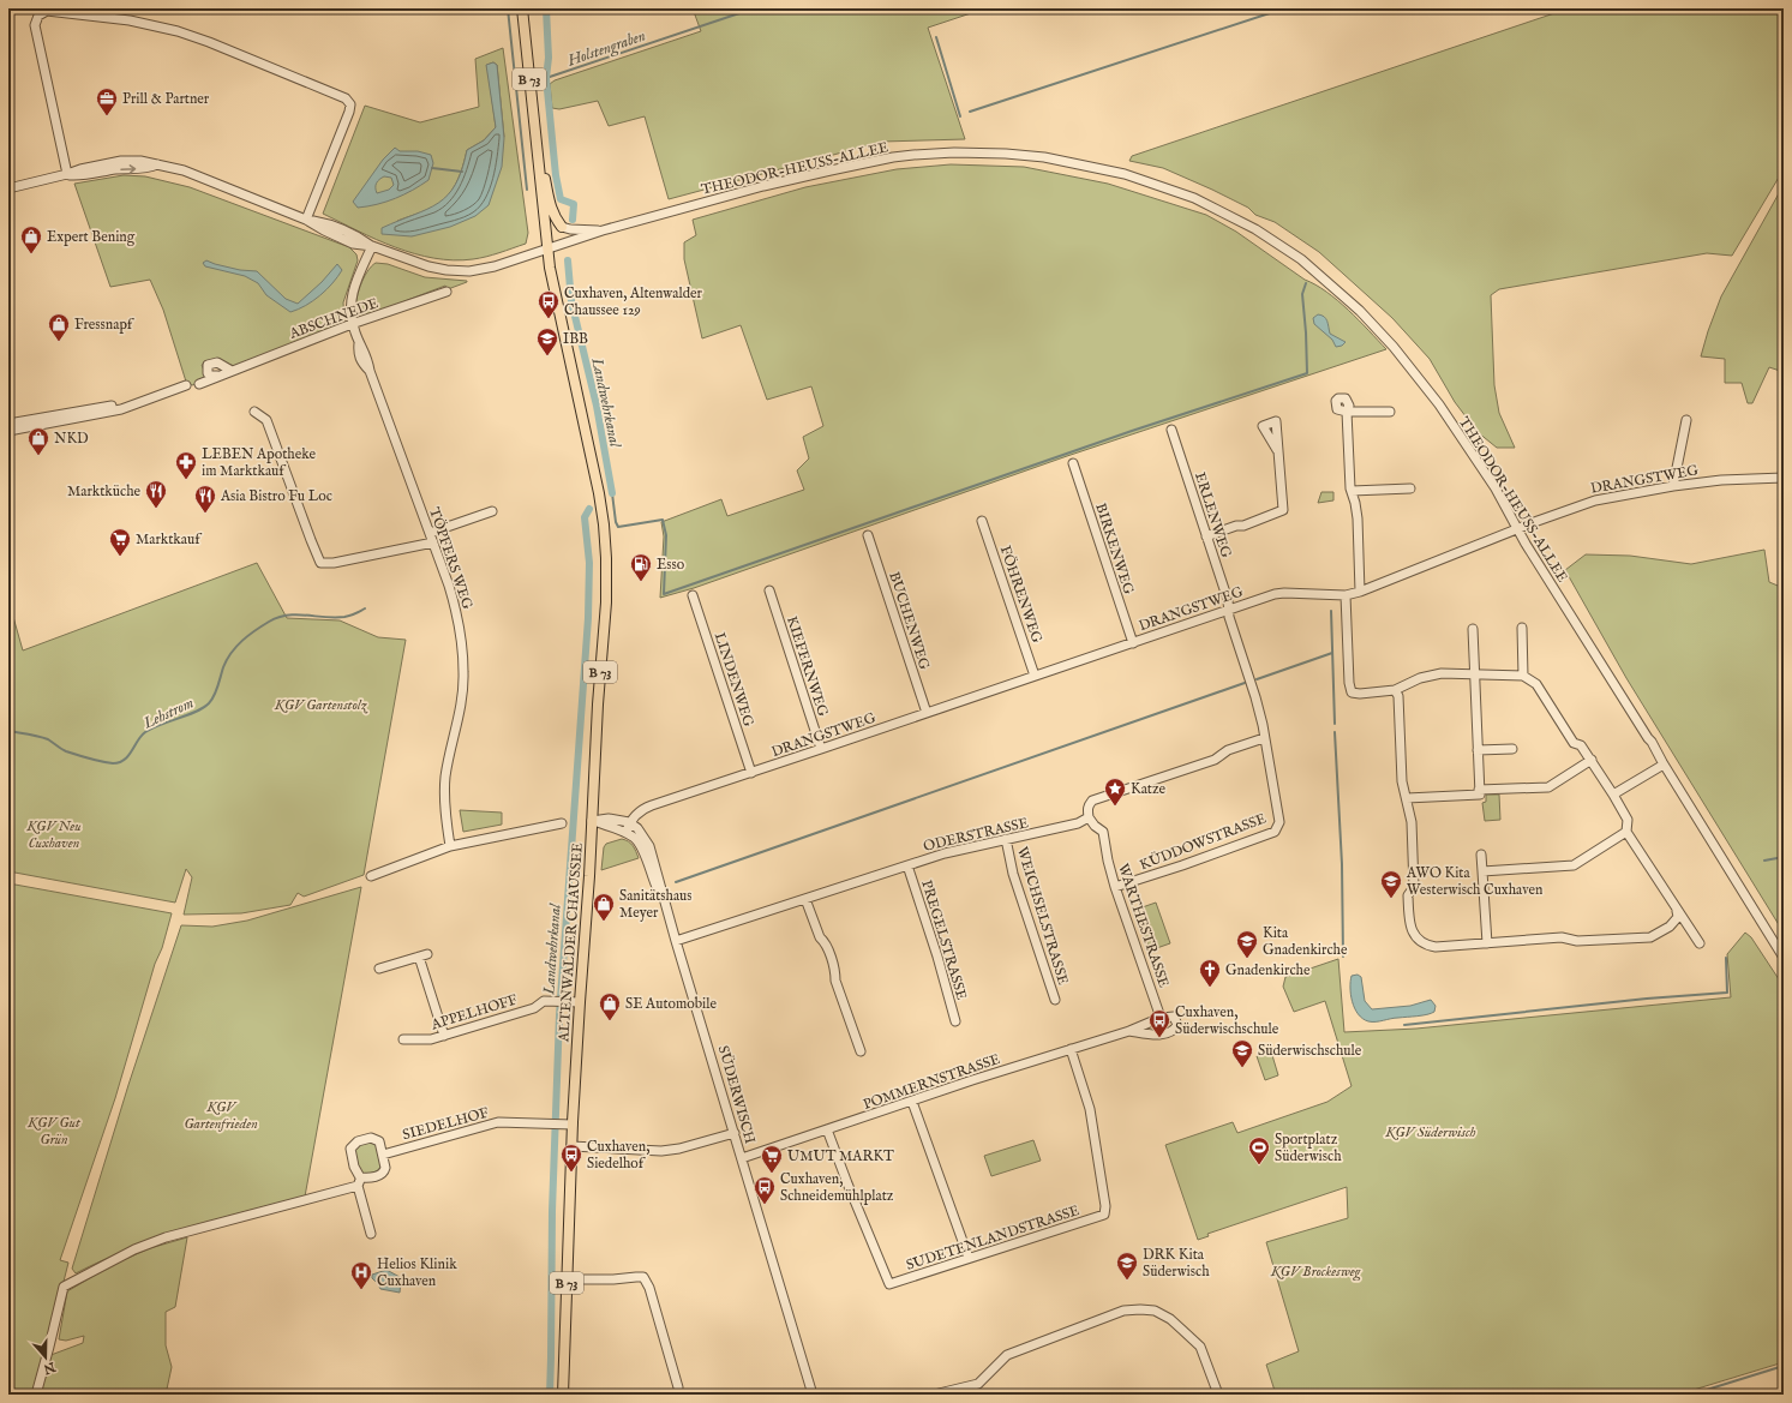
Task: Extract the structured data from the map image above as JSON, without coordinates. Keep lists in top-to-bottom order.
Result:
{
  "streets": {
    "main road": ["B 73", "ALTENWALDER CHAUSSEE"],
    "street": [
      "THEODOR-HEUSS-ALLEE",
      "ABSCHNEDE",
      "DRANGSTWEG",
      "ERLENWEG",
      "BIRKENWEG",
      "TÖPFERS WEG",
      "FÖHRENWEG",
      "BUCHENWEG",
      "KIEFERNWEG",
      "LINDENWEG",
      "ODERSTRASSE",
      "KÜDDOWSTRASSE",
      "WEICHSELSTRASSE",
      "WARTHESTRASSE",
      "PREGELSTRASSE",
      "APPELHOFF",
      "POMMERNSTRASSE",
      "SÜDERWISCH",
      "SIEDELHOF",
      "SUDETENLANDSTRASSE"
    ]
  },
  "crossings": [
    ["THEODOR-HEUSS-ALLEE", "DRANGSTWEG"],
    ["THEODOR-HEUSS-ALLEE", "TÖPFERS WEG"],
    ["THEODOR-HEUSS-ALLEE", "ALTENWALDER CHAUSSEE"],
    ["ABSCHNEDE", "TÖPFERS WEG"],
    ["DRANGSTWEG", "ERLENWEG"],
    ["DRANGSTWEG", "BIRKENWEG"],
    ["DRANGSTWEG", "FÖHRENWEG"],
    ["DRANGSTWEG", "BUCHENWEG"],
    ["DRANGSTWEG", "KIEFERNWEG"],
    ["DRANGSTWEG", "LINDENWEG"],
    ["DRANGSTWEG", "KÜDDOWSTRASSE"],
    ["DRANGSTWEG", "SÜDERWISCH"],
    ["ERLENWEG", "KÜDDOWSTRASSE"],
    ["ODERSTRASSE", "WEICHSELSTRASSE"],
    ["ODERSTRASSE", "WARTHESTRASSE"],
    ["ODERSTRASSE", "PREGELSTRASSE"],
    ["ODERSTRASSE", "SÜDERWISCH"],
    ["KÜDDOWSTRASSE", "WARTHESTRASSE"],
    ["WARTHESTRASSE", "POMMERNSTRASSE"],
    ["ALTENWALDER CHAUSSEE", "APPELHOFF"],
    ["ALTENWALDER CHAUSSEE", "SÜDERWISCH"],
    ["ALTENWALDER CHAUSSEE", "SIEDELHOF"],
    ["POMMERNSTRASSE", "SÜDERWISCH"],
    ["POMMERNSTRASSE", "SUDETENLANDSTRASSE"]
  ],
  "water": ["Holstengraben", "Landwehrkanal", "Lehstrom"],
  "parks": [
    "KGV Gartenstolz",
    "KGV Neu Cuxhaven",
    "KGV Gartenfrieden",
    "KGV Gut Grün",
    "KGV Süderwisch",
    "KGV Brockesweg"
  ],
  "places": {
    "office": ["Prill & Partner"],
    "shop": [
      "Expert Bening",
      "Fressnapf",
      "NKD",
      "Sanitätshaus Meyer",
      "SE Automobile"
    ],
    "bus stop": [
      "Cuxhaven, Altenwalder Chaussee 129",
      "Cuxhaven, Süderwischschule",
      "Cuxhaven, Siedelhof",
      "Cuxhaven, Schneidemühlplatz"
    ],
    "school or university": [
      "IBB",
      "AWO Kita Westerwisch Cuxhaven",
      "Kita Gnadenkirche",
      "Süderwischschule",
      "DRK Kita Süderwisch"
    ],
    "pharmacy": ["LEBEN Apotheke im Marktkauf"],
    "restaurant": ["Marktküche", "Asia Bistro Fu Loc"],
    "supermarket": ["Marktkauf", "UMUT MARKT"],
    "fuel station": ["Esso"],
    "place": ["Katze"],
    "church": ["Gnadenkirche"],
    "sports": ["Sportplatz Süderwisch"],
    "hospital": ["Helios Klinik Cuxhaven"]
  },
  "north": "bottom"
}
